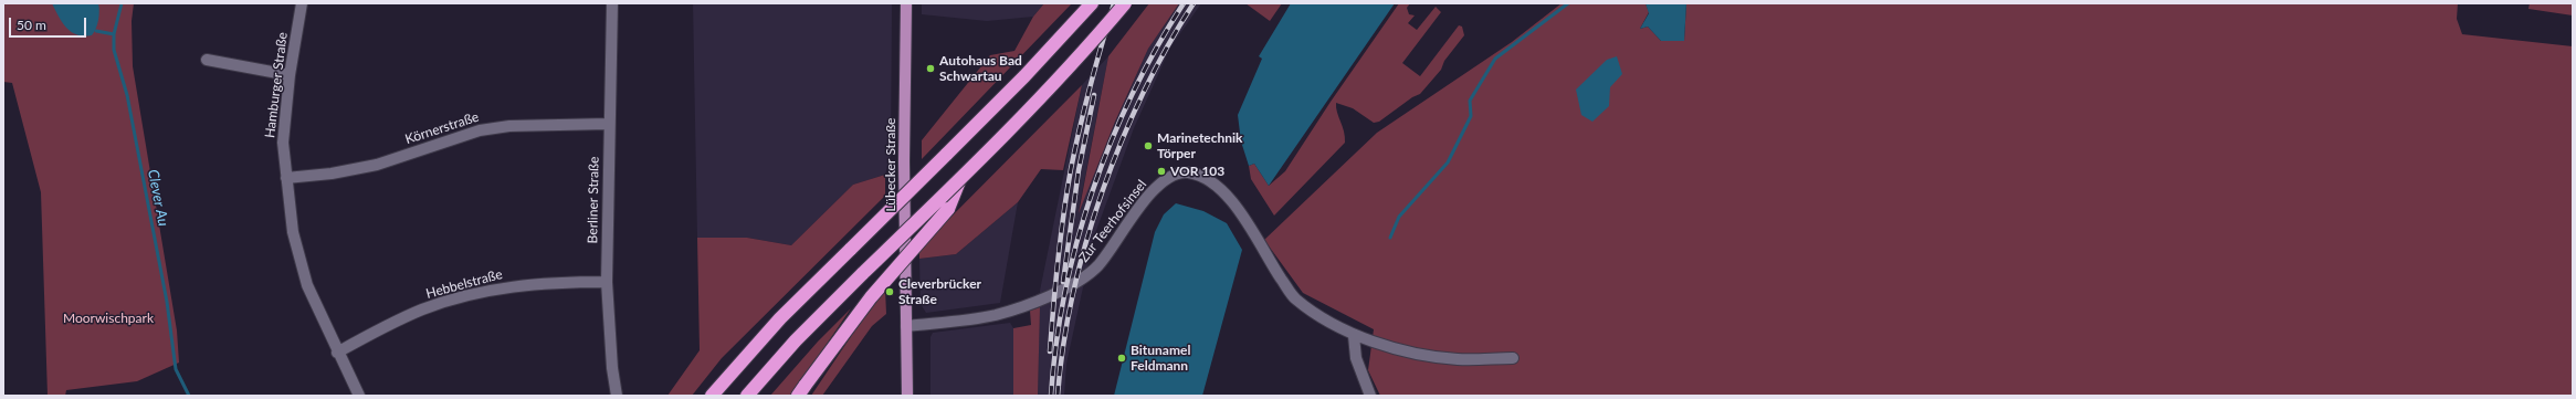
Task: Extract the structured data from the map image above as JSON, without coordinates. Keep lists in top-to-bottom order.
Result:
{
  "streets": {
    "main road": ["Lübecker Straße"],
    "street": [
      "Hamburger Straße",
      "Körnerstraße",
      "Berliner Straße",
      "Zur Teerhofsinsel",
      "Hebbelstraße"
    ]
  },
  "crossings": [
    ["Hamburger Straße", "Körnerstraße"],
    ["Hamburger Straße", "Hebbelstraße"],
    ["Körnerstraße", "Berliner Straße"],
    ["Lübecker Straße", "Zur Teerhofsinsel"],
    ["Berliner Straße", "Hebbelstraße"]
  ],
  "water": ["Clever Au"],
  "parks": ["Moorwischpark"],
  "places": [
    "Autohaus Bad Schwartau",
    "Marinetechnik Törper",
    "VOR 103",
    "Cleverbrücker Straße",
    "Bitunamel Feldmann"
  ],
  "scale_bar": "50 m"
}
